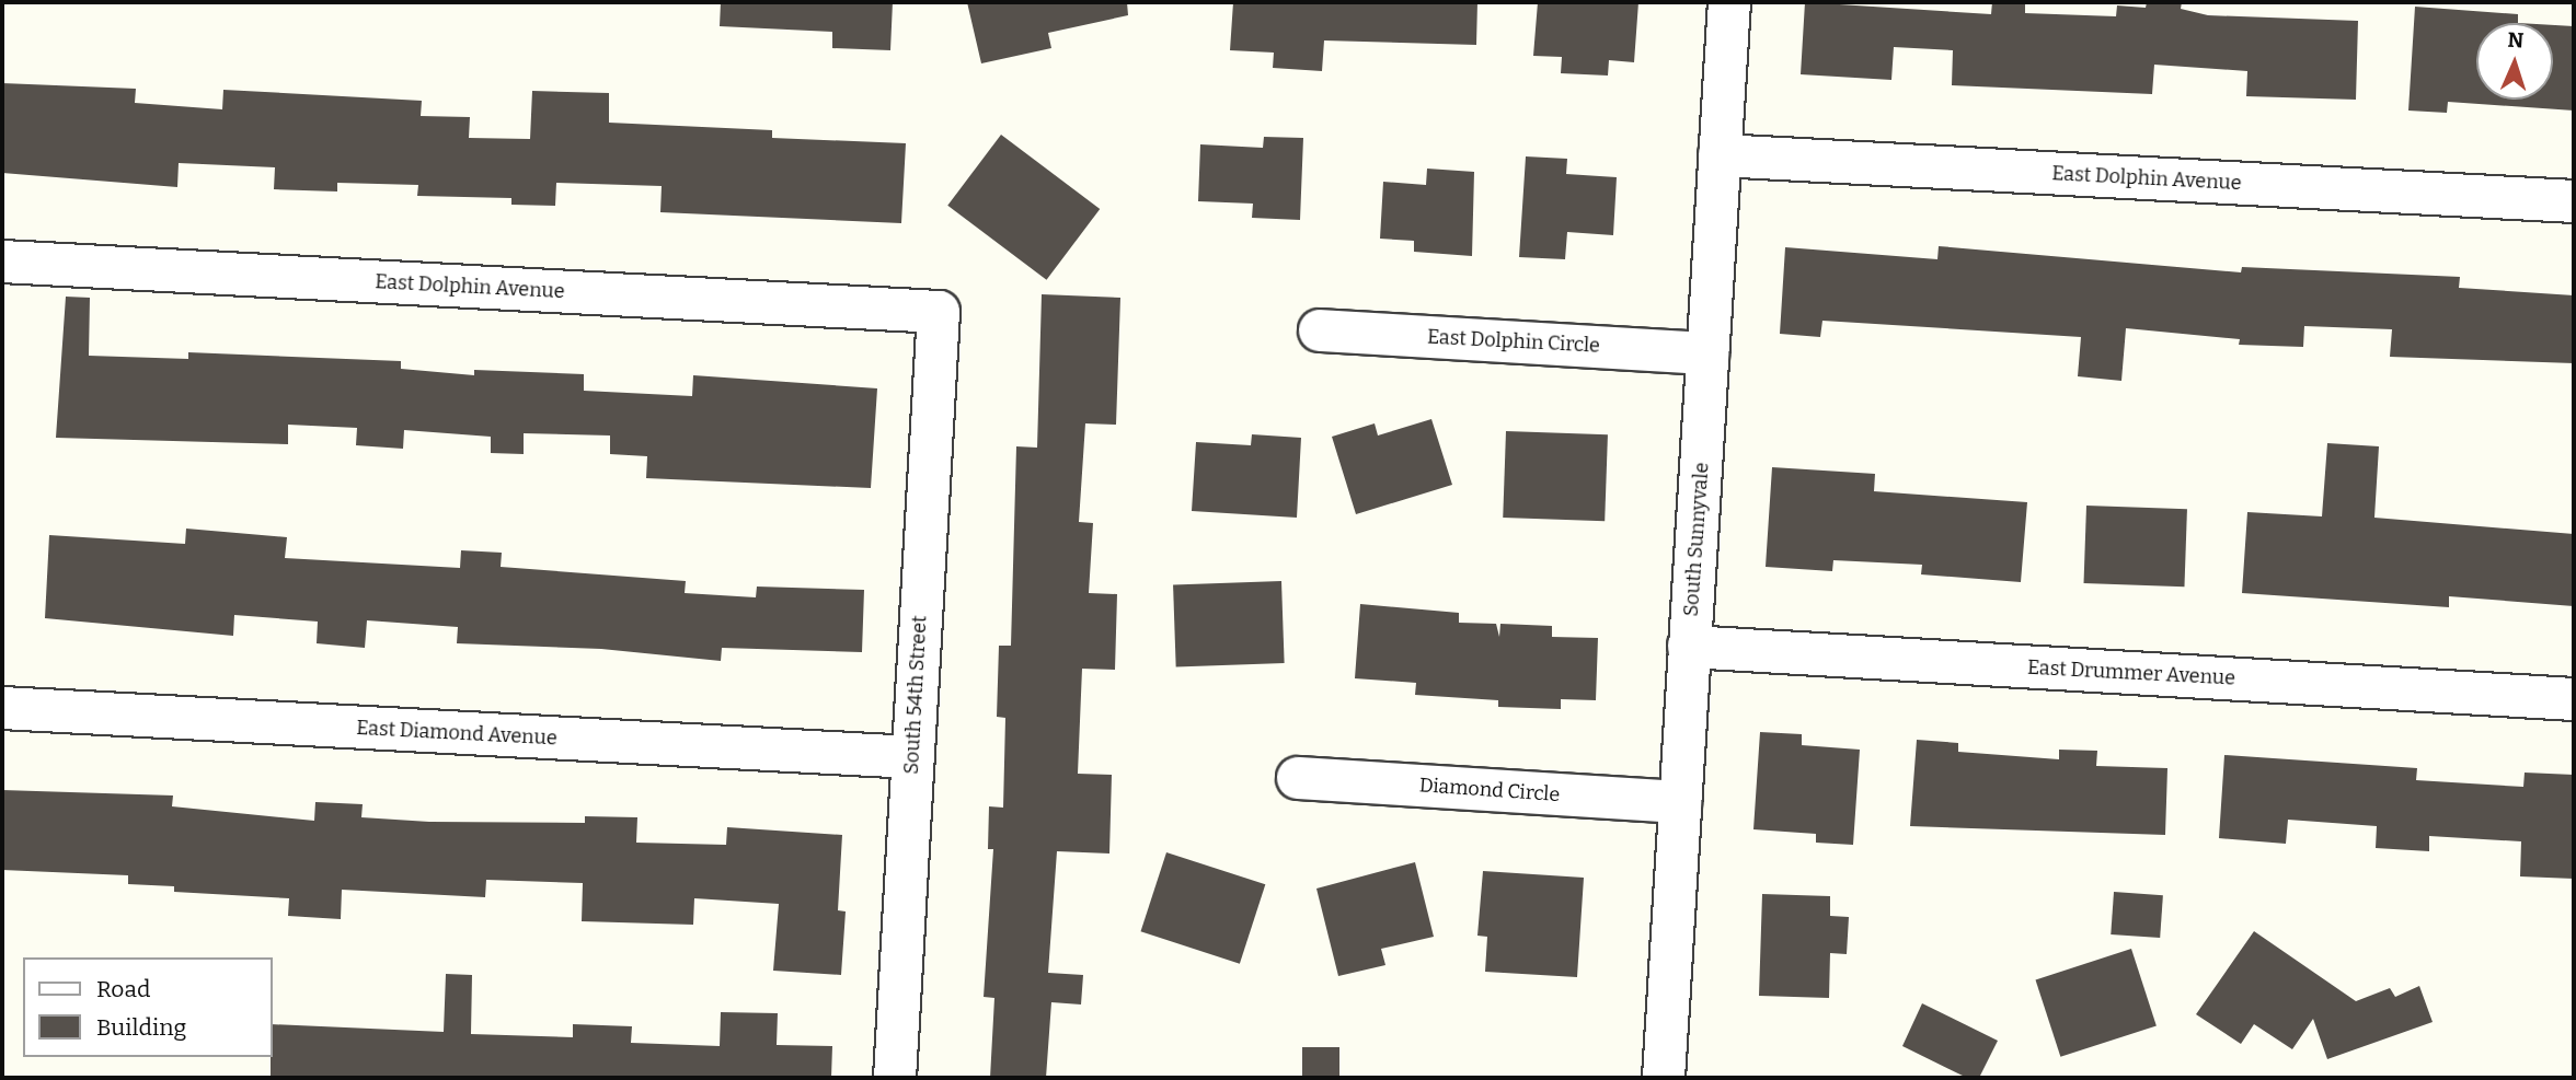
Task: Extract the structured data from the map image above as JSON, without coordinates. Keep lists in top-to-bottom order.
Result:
{
  "streets": {
    "street": [
      "East Dolphin Avenue",
      "East Dolphin Circle",
      "South Sunnyvale",
      "East Drummer Avenue",
      "South 54th Street",
      "East Diamond Avenue",
      "Diamond Circle"
    ]
  },
  "crossings": [
    ["East Dolphin Avenue", "South Sunnyvale"],
    ["East Dolphin Avenue", "South 54th Street"],
    ["East Dolphin Circle", "South Sunnyvale"],
    ["South Sunnyvale", "East Drummer Avenue"],
    ["South Sunnyvale", "Diamond Circle"],
    ["South 54th Street", "East Diamond Avenue"]
  ],
  "legend": ["Road", "Building"],
  "north": "top"
}
